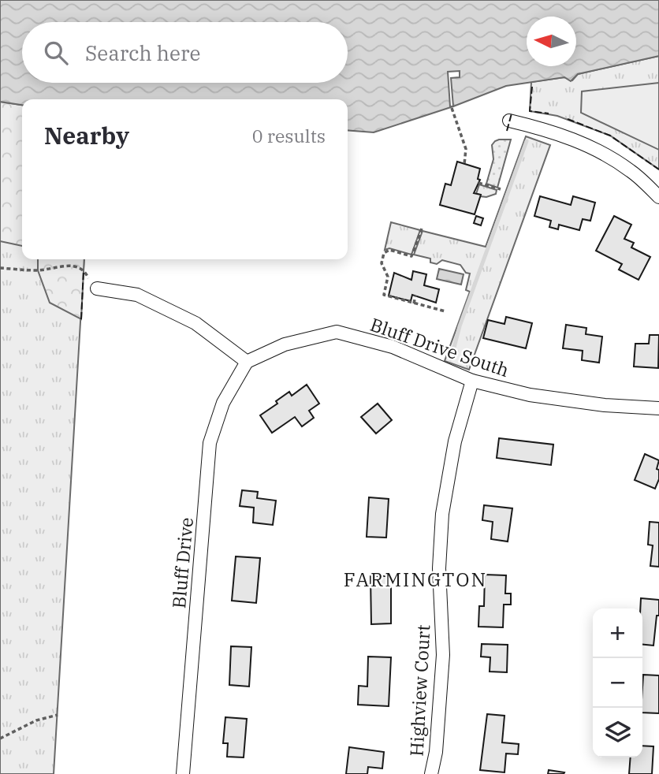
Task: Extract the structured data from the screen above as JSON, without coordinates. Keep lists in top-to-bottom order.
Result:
{
  "streets": {
    "street": ["Bluff Drive South", "Bluff Drive", "Highview Court"]
  },
  "crossings": [
    ["Bluff Drive South", "Bluff Drive"],
    ["Bluff Drive South", "Highview Court"]
  ],
  "districts": ["FARMINGTON"],
  "north": "left",
  "page": {
    "search": "Search here",
    "heading": ["Nearby", "0 results"],
    "map_buttons": ["+", "−"]
  }
}
